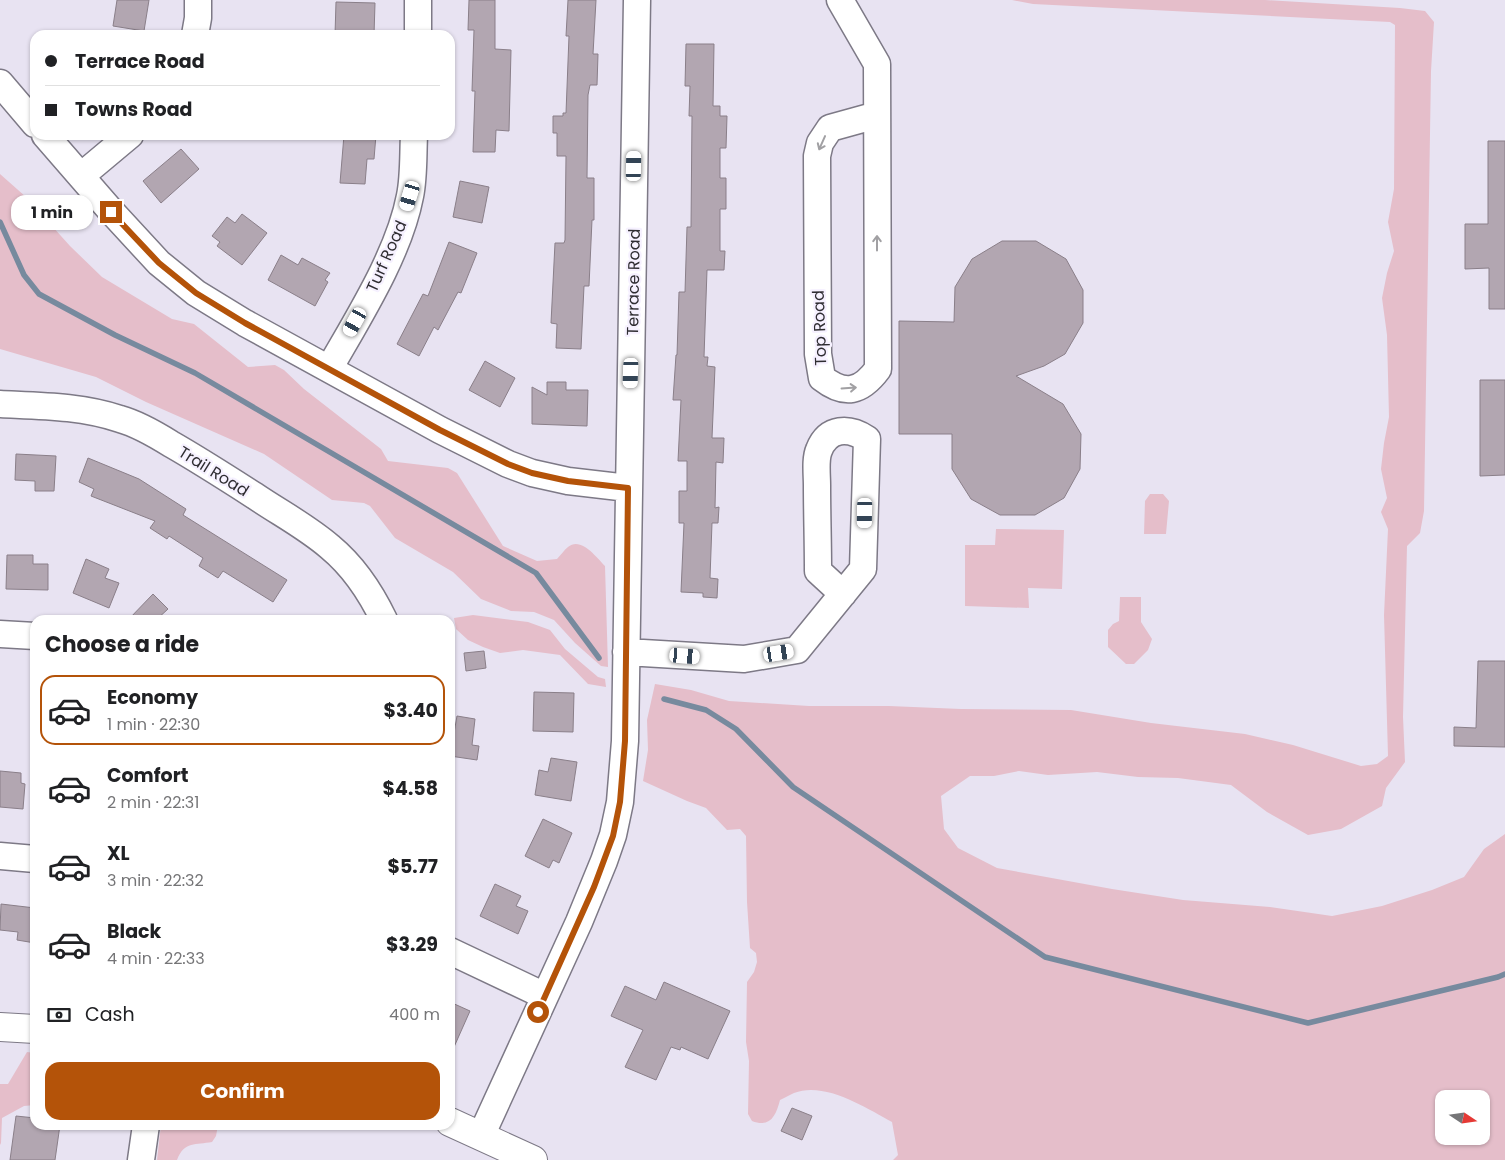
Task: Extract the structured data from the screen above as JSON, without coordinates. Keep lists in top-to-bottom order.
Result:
{
  "streets": {
    "street": [
      "Turf Road",
      "Terrace Road",
      "Top Road",
      "Trail Road"
    ]
  },
  "north": "right",
  "page": {
    "banner": ["Terrace Road", "Towns Road"],
    "bubble": "1 min",
    "heading": "Choose a ride",
    "list": [
      {
        "name": "Economy",
        "note": "1 min · 22:30",
        "value": "$3.40"
      },
      {
        "name": "Comfort",
        "note": "2 min · 22:31",
        "value": "$4.58"
      },
      {
        "name": "XL",
        "note": "3 min · 22:32",
        "value": "$5.77"
      },
      {
        "name": "Black",
        "note": "4 min · 22:33",
        "value": "$3.29"
      }
    ],
    "pay": ["Cash", "400 m"],
    "buttons": "Confirm"
  }
}
